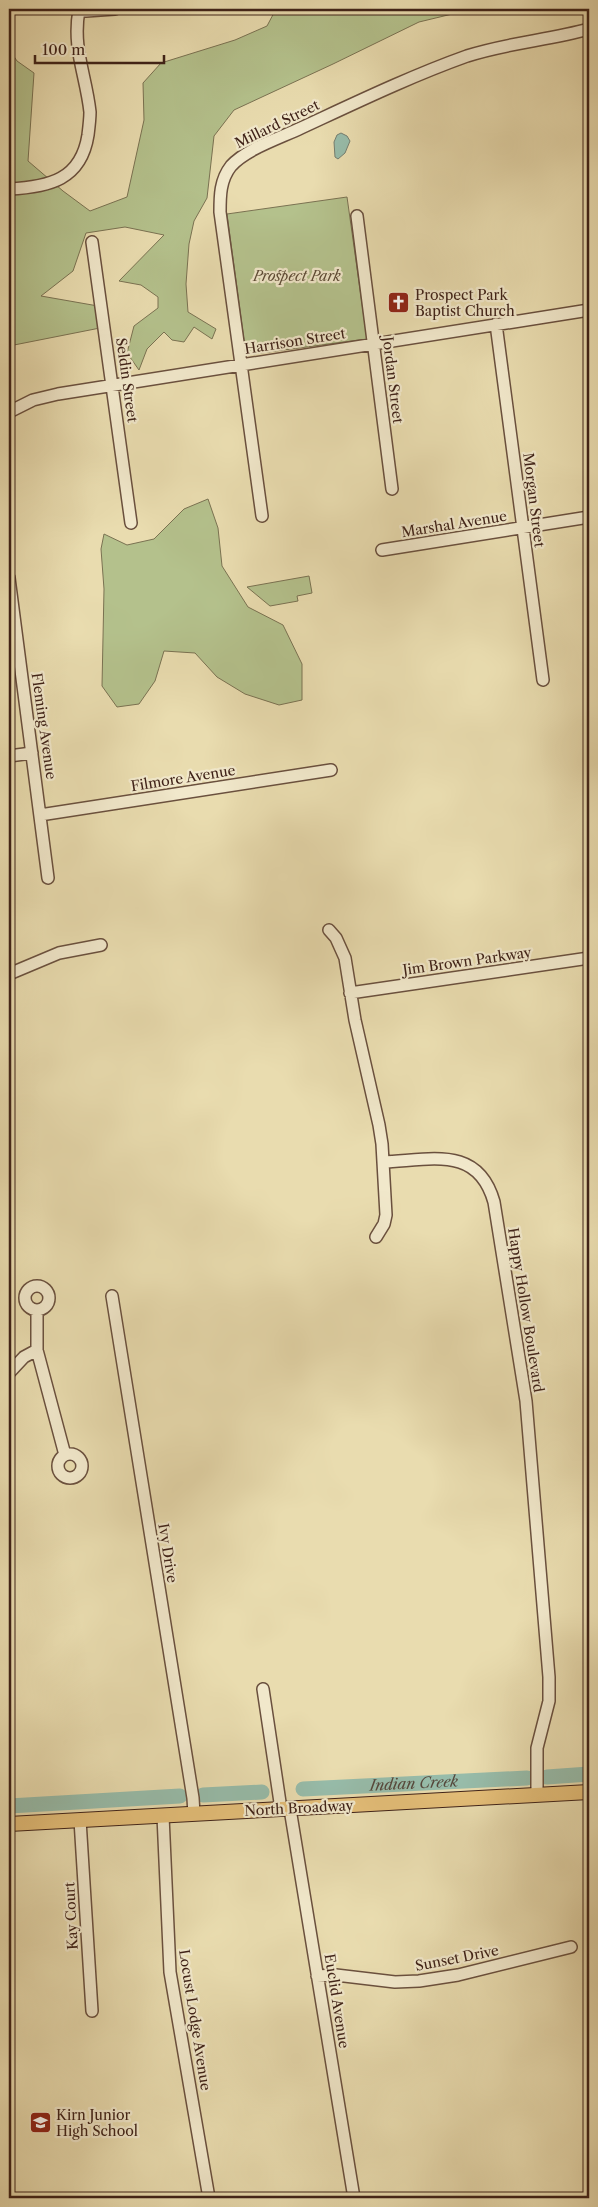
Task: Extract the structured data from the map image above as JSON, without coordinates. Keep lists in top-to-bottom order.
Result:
{
  "streets": {
    "main road": ["North Broadway"],
    "street": [
      "Millard Street",
      "Harrison Street",
      "Seldin Street",
      "Jordan Street",
      "Morgan Street",
      "Marshal Avenue",
      "Fleming Avenue",
      "Filmore Avenue",
      "Jim Brown Parkway",
      "Happy Hollow Boulevard",
      "Ivy Drive",
      "Kay Court",
      "Sunset Drive",
      "Euclid Avenue",
      "Locust Lodge Avenue"
    ]
  },
  "crossings": [
    ["Millard Street", "Harrison Street"],
    ["Harrison Street", "Seldin Street"],
    ["Harrison Street", "Jordan Street"],
    ["Harrison Street", "Morgan Street"],
    ["Morgan Street", "Marshal Avenue"],
    ["Fleming Avenue", "Filmore Avenue"],
    ["Happy Hollow Boulevard", "North Broadway"],
    ["Ivy Drive", "North Broadway"],
    ["North Broadway", "Kay Court"],
    ["North Broadway", "Euclid Avenue"],
    ["North Broadway", "Locust Lodge Avenue"],
    ["Sunset Drive", "Euclid Avenue"]
  ],
  "water": ["Indian Creek"],
  "parks": ["Prospect Park"],
  "places": {
    "church": ["Prospect Park Baptist Church"],
    "school or university": ["Kirn Junior High School"]
  },
  "scale_bar": "100 m"
}
